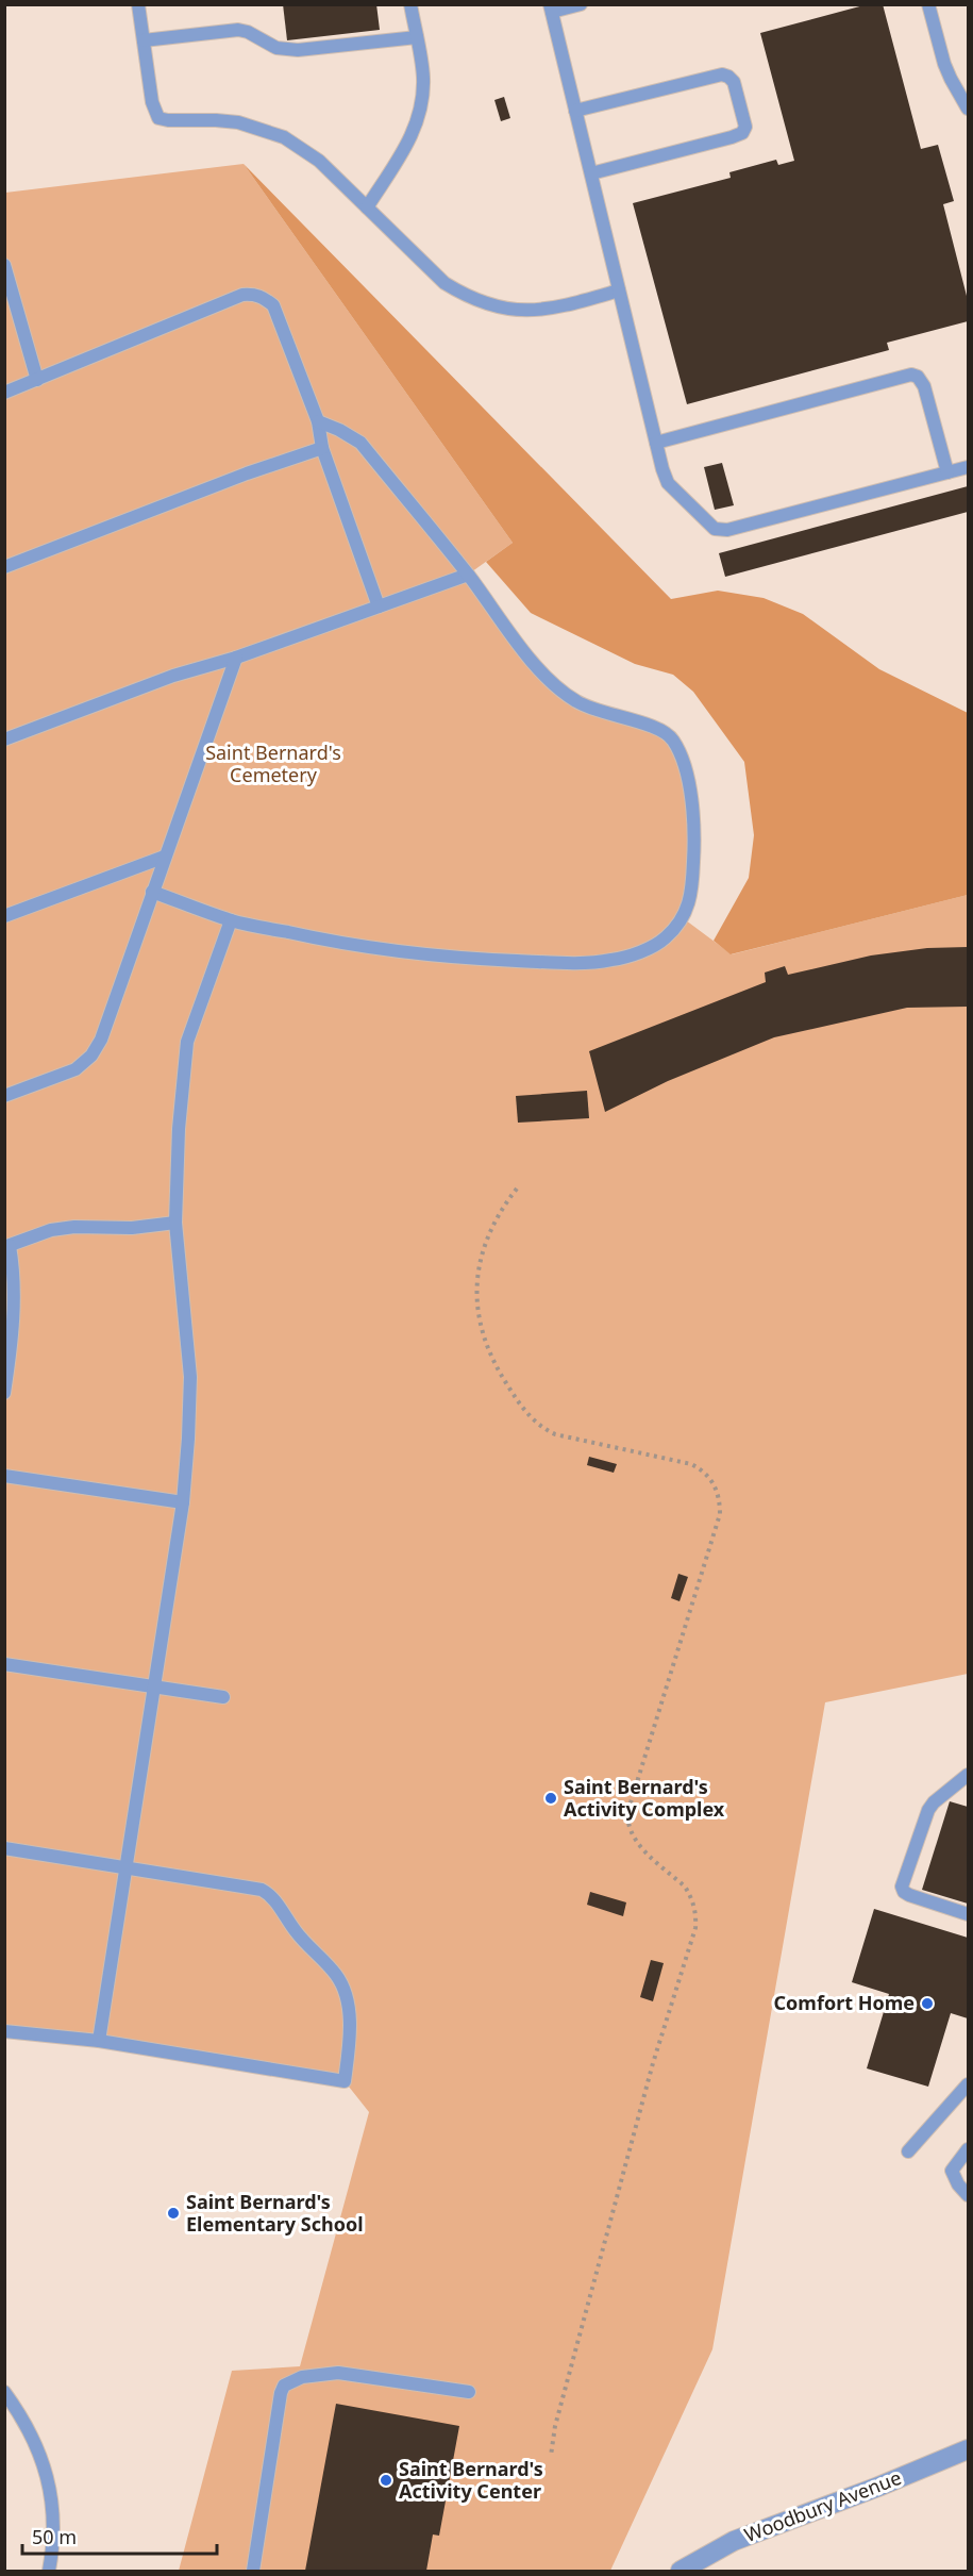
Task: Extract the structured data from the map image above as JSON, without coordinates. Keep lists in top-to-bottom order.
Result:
{
  "streets": {
    "street": ["Woodbury Avenue"]
  },
  "parks": ["Saint Bernard's Cemetery"],
  "places": [
    "Saint Bernard's Activity Complex",
    "Comfort Home",
    "Saint Bernard's Elementary School",
    "Saint Bernard's Activity Center"
  ],
  "scale_bar": "50 m"
}
